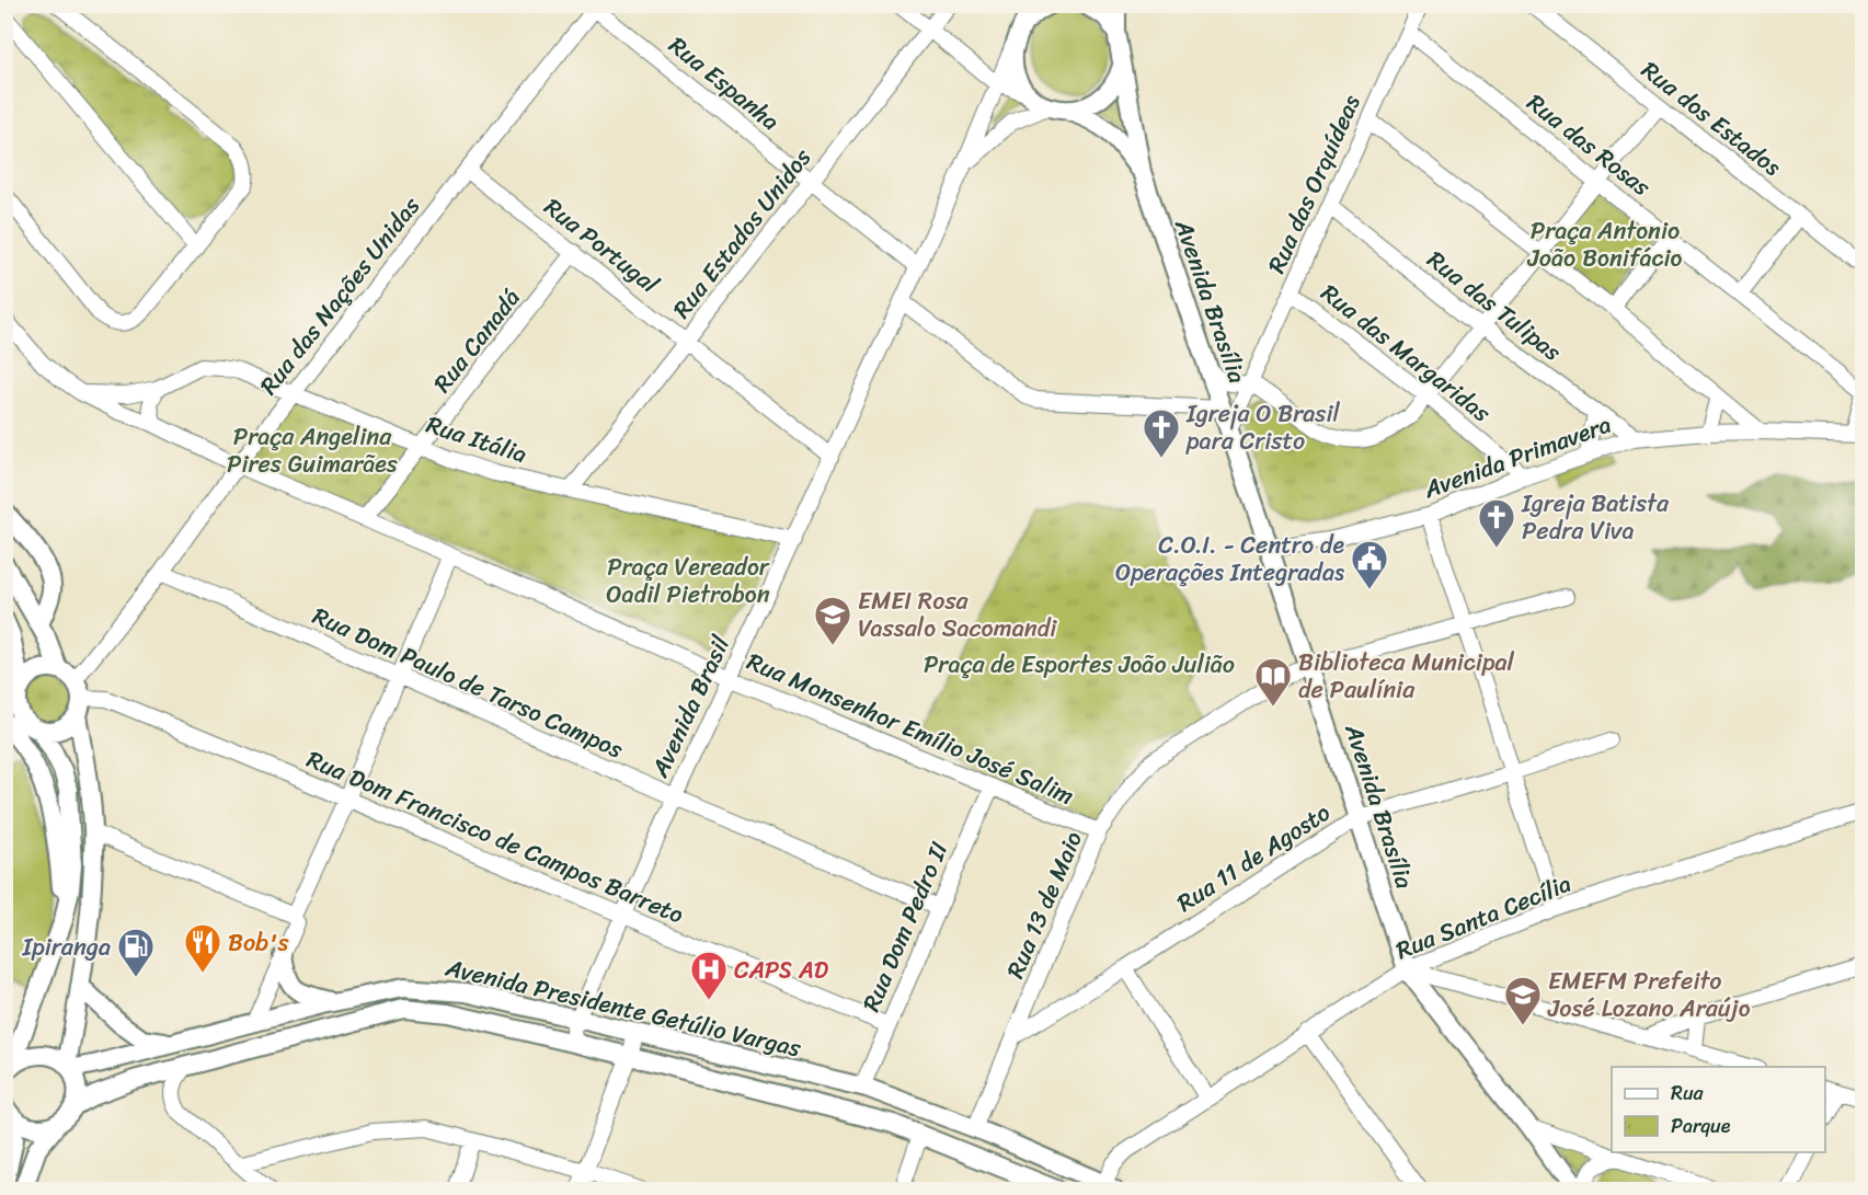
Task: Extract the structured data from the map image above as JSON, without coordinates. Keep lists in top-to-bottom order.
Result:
{
  "streets": {
    "main road": ["Avenida Brasília", "Avenida Brasil", "Avenida Presidente Getúlio Vargas"],
    "street": [
      "Rua Espanha",
      "Rua dos Estados",
      "Rua das Rosas",
      "Rua das Orquídeas",
      "Rua Estados Unidos",
      "Rua Portugal",
      "Rua das Nações Unidas",
      "Rua das Tulipas",
      "Rua Canadá",
      "Rua das Margaridas",
      "Rua Itália",
      "Avenida Primavera",
      "Rua Dom Paulo de Tarso Campos",
      "Rua Monsenhor Emílio José Salim",
      "Rua Dom Francisco de Campos Barreto",
      "Rua 11 de Agosto",
      "Rua 13 de Maio",
      "Rua Santa Cecília",
      "Rua Dom Pedro II"
    ]
  },
  "crossings": [
    ["Rua Espanha", "Rua Estados Unidos"],
    ["Rua Espanha", "Rua das Nações Unidas"],
    ["Rua Espanha", "Avenida Brasil"],
    ["Rua das Rosas", "Rua das Orquídeas"],
    ["Rua das Orquídeas", "Avenida Brasília"],
    ["Rua das Orquídeas", "Rua das Tulipas"],
    ["Rua das Orquídeas", "Rua das Margaridas"],
    ["Rua Estados Unidos", "Rua Portugal"],
    ["Rua Estados Unidos", "Rua Itália"],
    ["Rua Portugal", "Rua das Nações Unidas"],
    ["Rua Portugal", "Rua Canadá"],
    ["Rua Portugal", "Avenida Brasil"],
    ["Rua das Nações Unidas", "Rua Itália"],
    ["Rua das Nações Unidas", "Rua Dom Paulo de Tarso Campos"],
    ["Rua das Nações Unidas", "Rua Monsenhor Emílio José Salim"],
    ["Rua das Nações Unidas", "Rua Dom Francisco de Campos Barreto"],
    ["Avenida Brasília", "Avenida Primavera"],
    ["Avenida Brasília", "Avenida Brasil"],
    ["Avenida Brasília", "Rua 11 de Agosto"],
    ["Avenida Brasília", "Rua 13 de Maio"],
    ["Avenida Brasília", "Rua Santa Cecília"],
    ["Rua das Tulipas", "Avenida Primavera"],
    ["Rua Canadá", "Rua Itália"],
    ["Rua Canadá", "Rua Monsenhor Emílio José Salim"],
    ["Rua das Margaridas", "Avenida Primavera"],
    ["Rua Itália", "Avenida Brasil"],
    ["Rua Itália", "Rua Monsenhor Emílio José Salim"],
    ["Rua Dom Paulo de Tarso Campos", "Avenida Brasil"],
    ["Rua Dom Paulo de Tarso Campos", "Rua Dom Pedro II"],
    ["Avenida Brasil", "Rua Monsenhor Emílio José Salim"],
    ["Avenida Brasil", "Rua Dom Francisco de Campos Barreto"],
    ["Avenida Brasil", "Avenida Presidente Getúlio Vargas"],
    ["Rua Monsenhor Emílio José Salim", "Rua 13 de Maio"],
    ["Rua Monsenhor Emílio José Salim", "Rua Dom Pedro II"],
    ["Rua Dom Francisco de Campos Barreto", "Rua Dom Pedro II"],
    ["Rua 11 de Agosto", "Rua 13 de Maio"],
    ["Rua 13 de Maio", "Avenida Presidente Getúlio Vargas"],
    ["Rua Santa Cecília", "Avenida Presidente Getúlio Vargas"],
    ["Rua Dom Pedro II", "Avenida Presidente Getúlio Vargas"]
  ],
  "parks": [
    "Praça Antonio João Bonifácio",
    "Praça Angelina Pires Guimarães",
    "Praça Vereador Oadil Pietrobon",
    "Praça de Esportes João Julião"
  ],
  "places": {
    "church": ["Igreja O Brasil para Cristo", "Igreja Batista Pedra Viva"],
    "public building": ["C.O.I. - Centro de Operações Integradas"],
    "school or university": ["EMEI Rosa Vassalo Sacomandi", "EMEFM Prefeito José Lozano Araújo"],
    "library": ["Biblioteca Municipal de Paulínia"],
    "restaurant": ["Bob's"],
    "fuel station": ["Ipiranga"],
    "hospital": ["CAPS AD"]
  },
  "legend": ["Rua", "Parque"]
}
